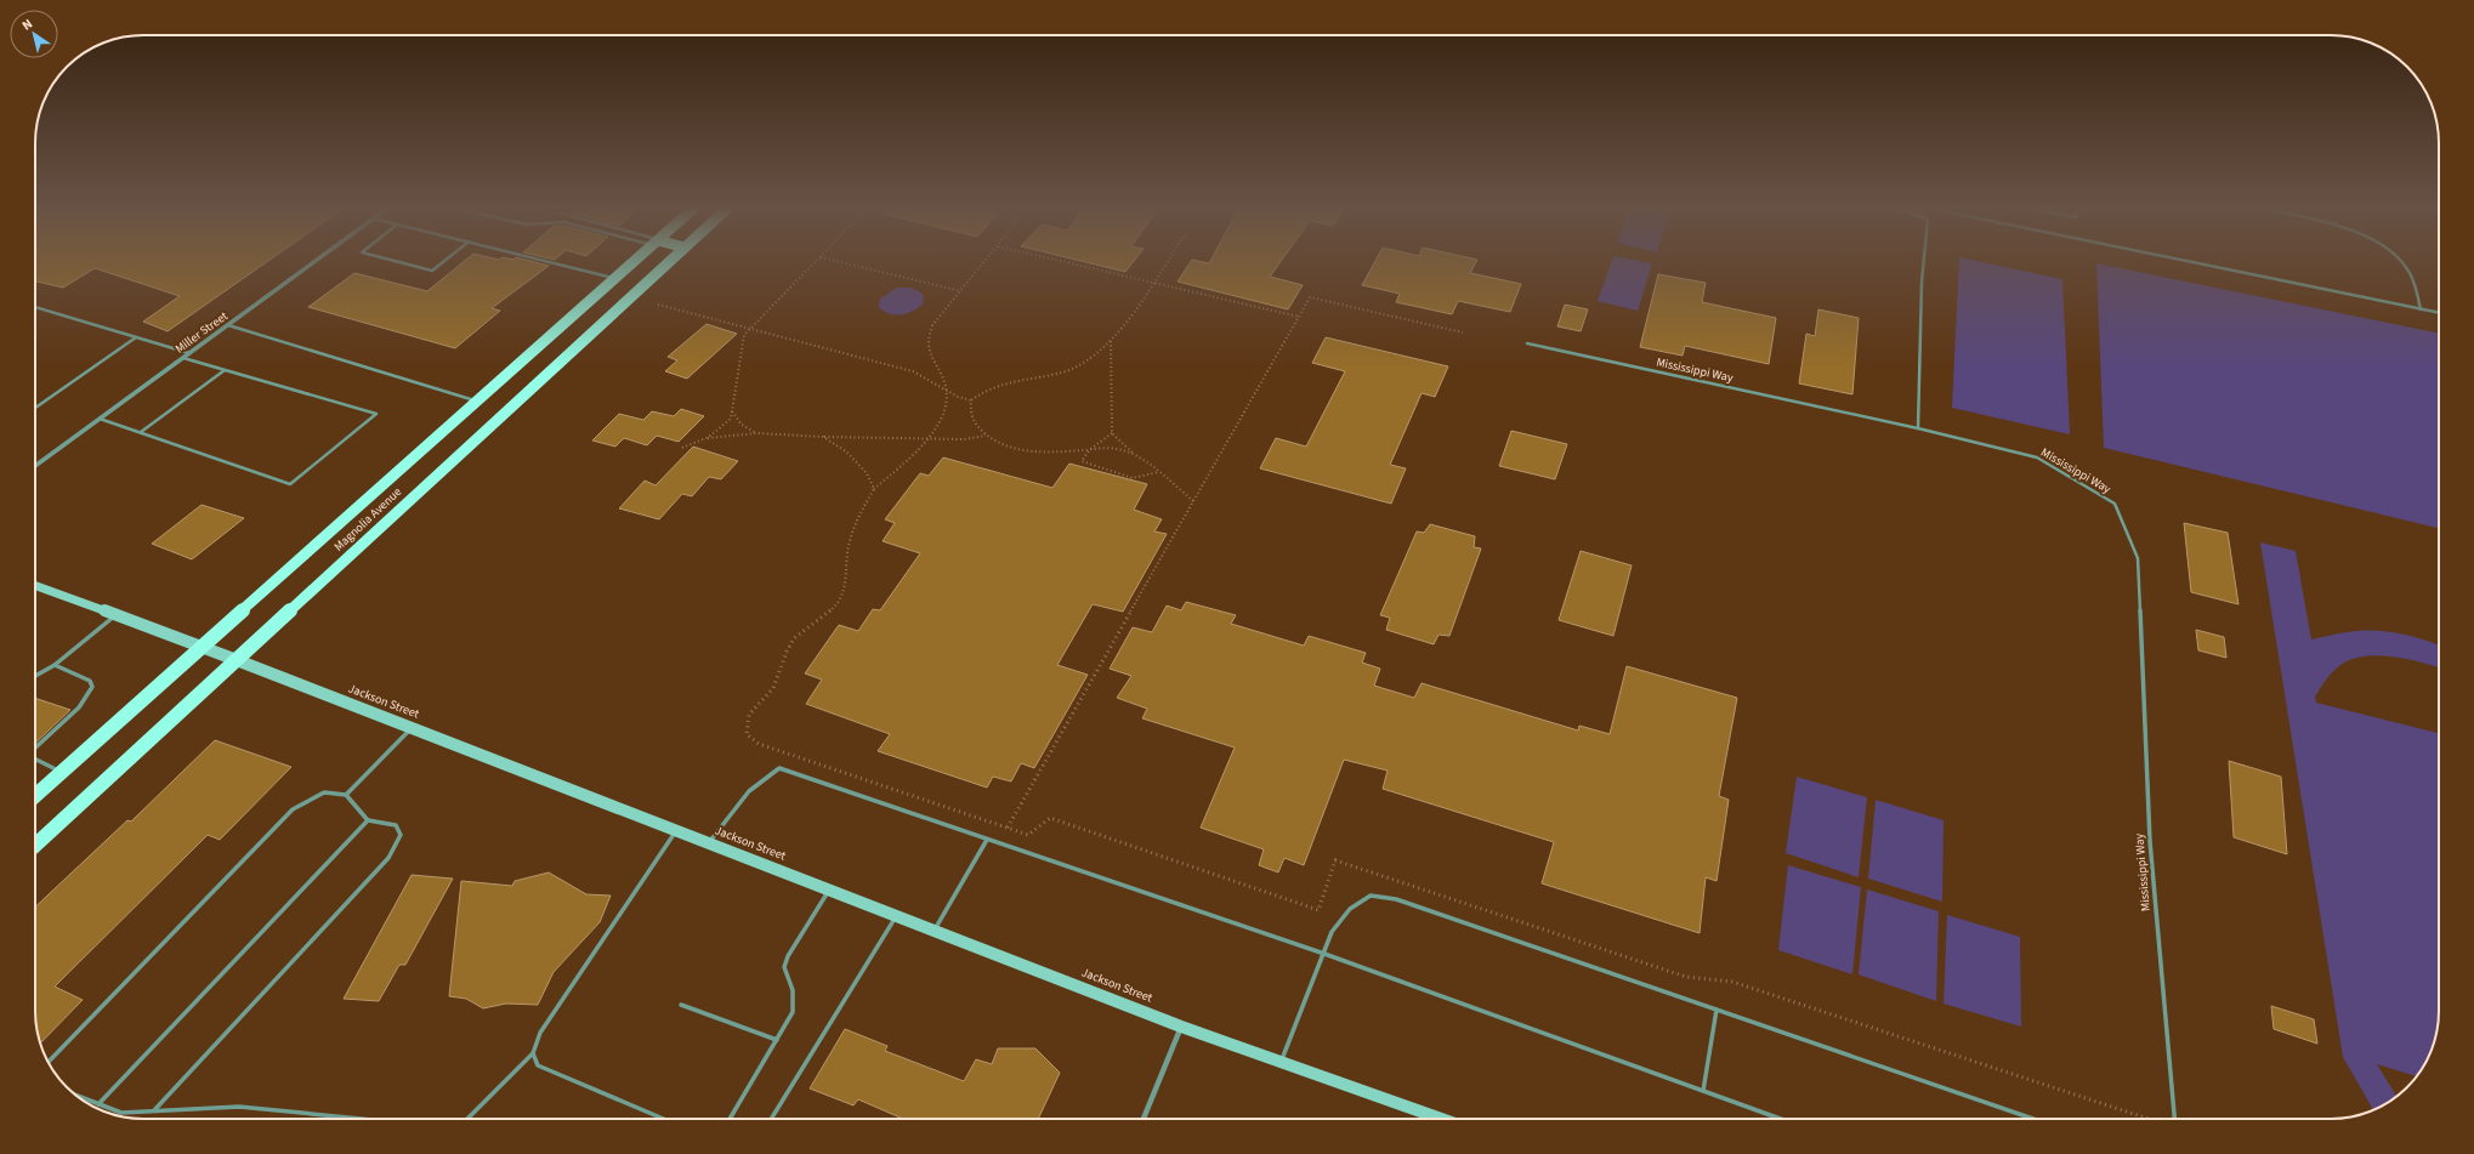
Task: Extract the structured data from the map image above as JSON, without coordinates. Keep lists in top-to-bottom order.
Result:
{
  "streets": {
    "main road": ["Magnolia Avenue"],
    "street": ["Miller Street", "Jackson Street"],
    "lane": ["Mississippi Way"]
  },
  "crossings": [
    ["Magnolia Avenue", "Jackson Street"]
  ],
  "north": "top left"
}
